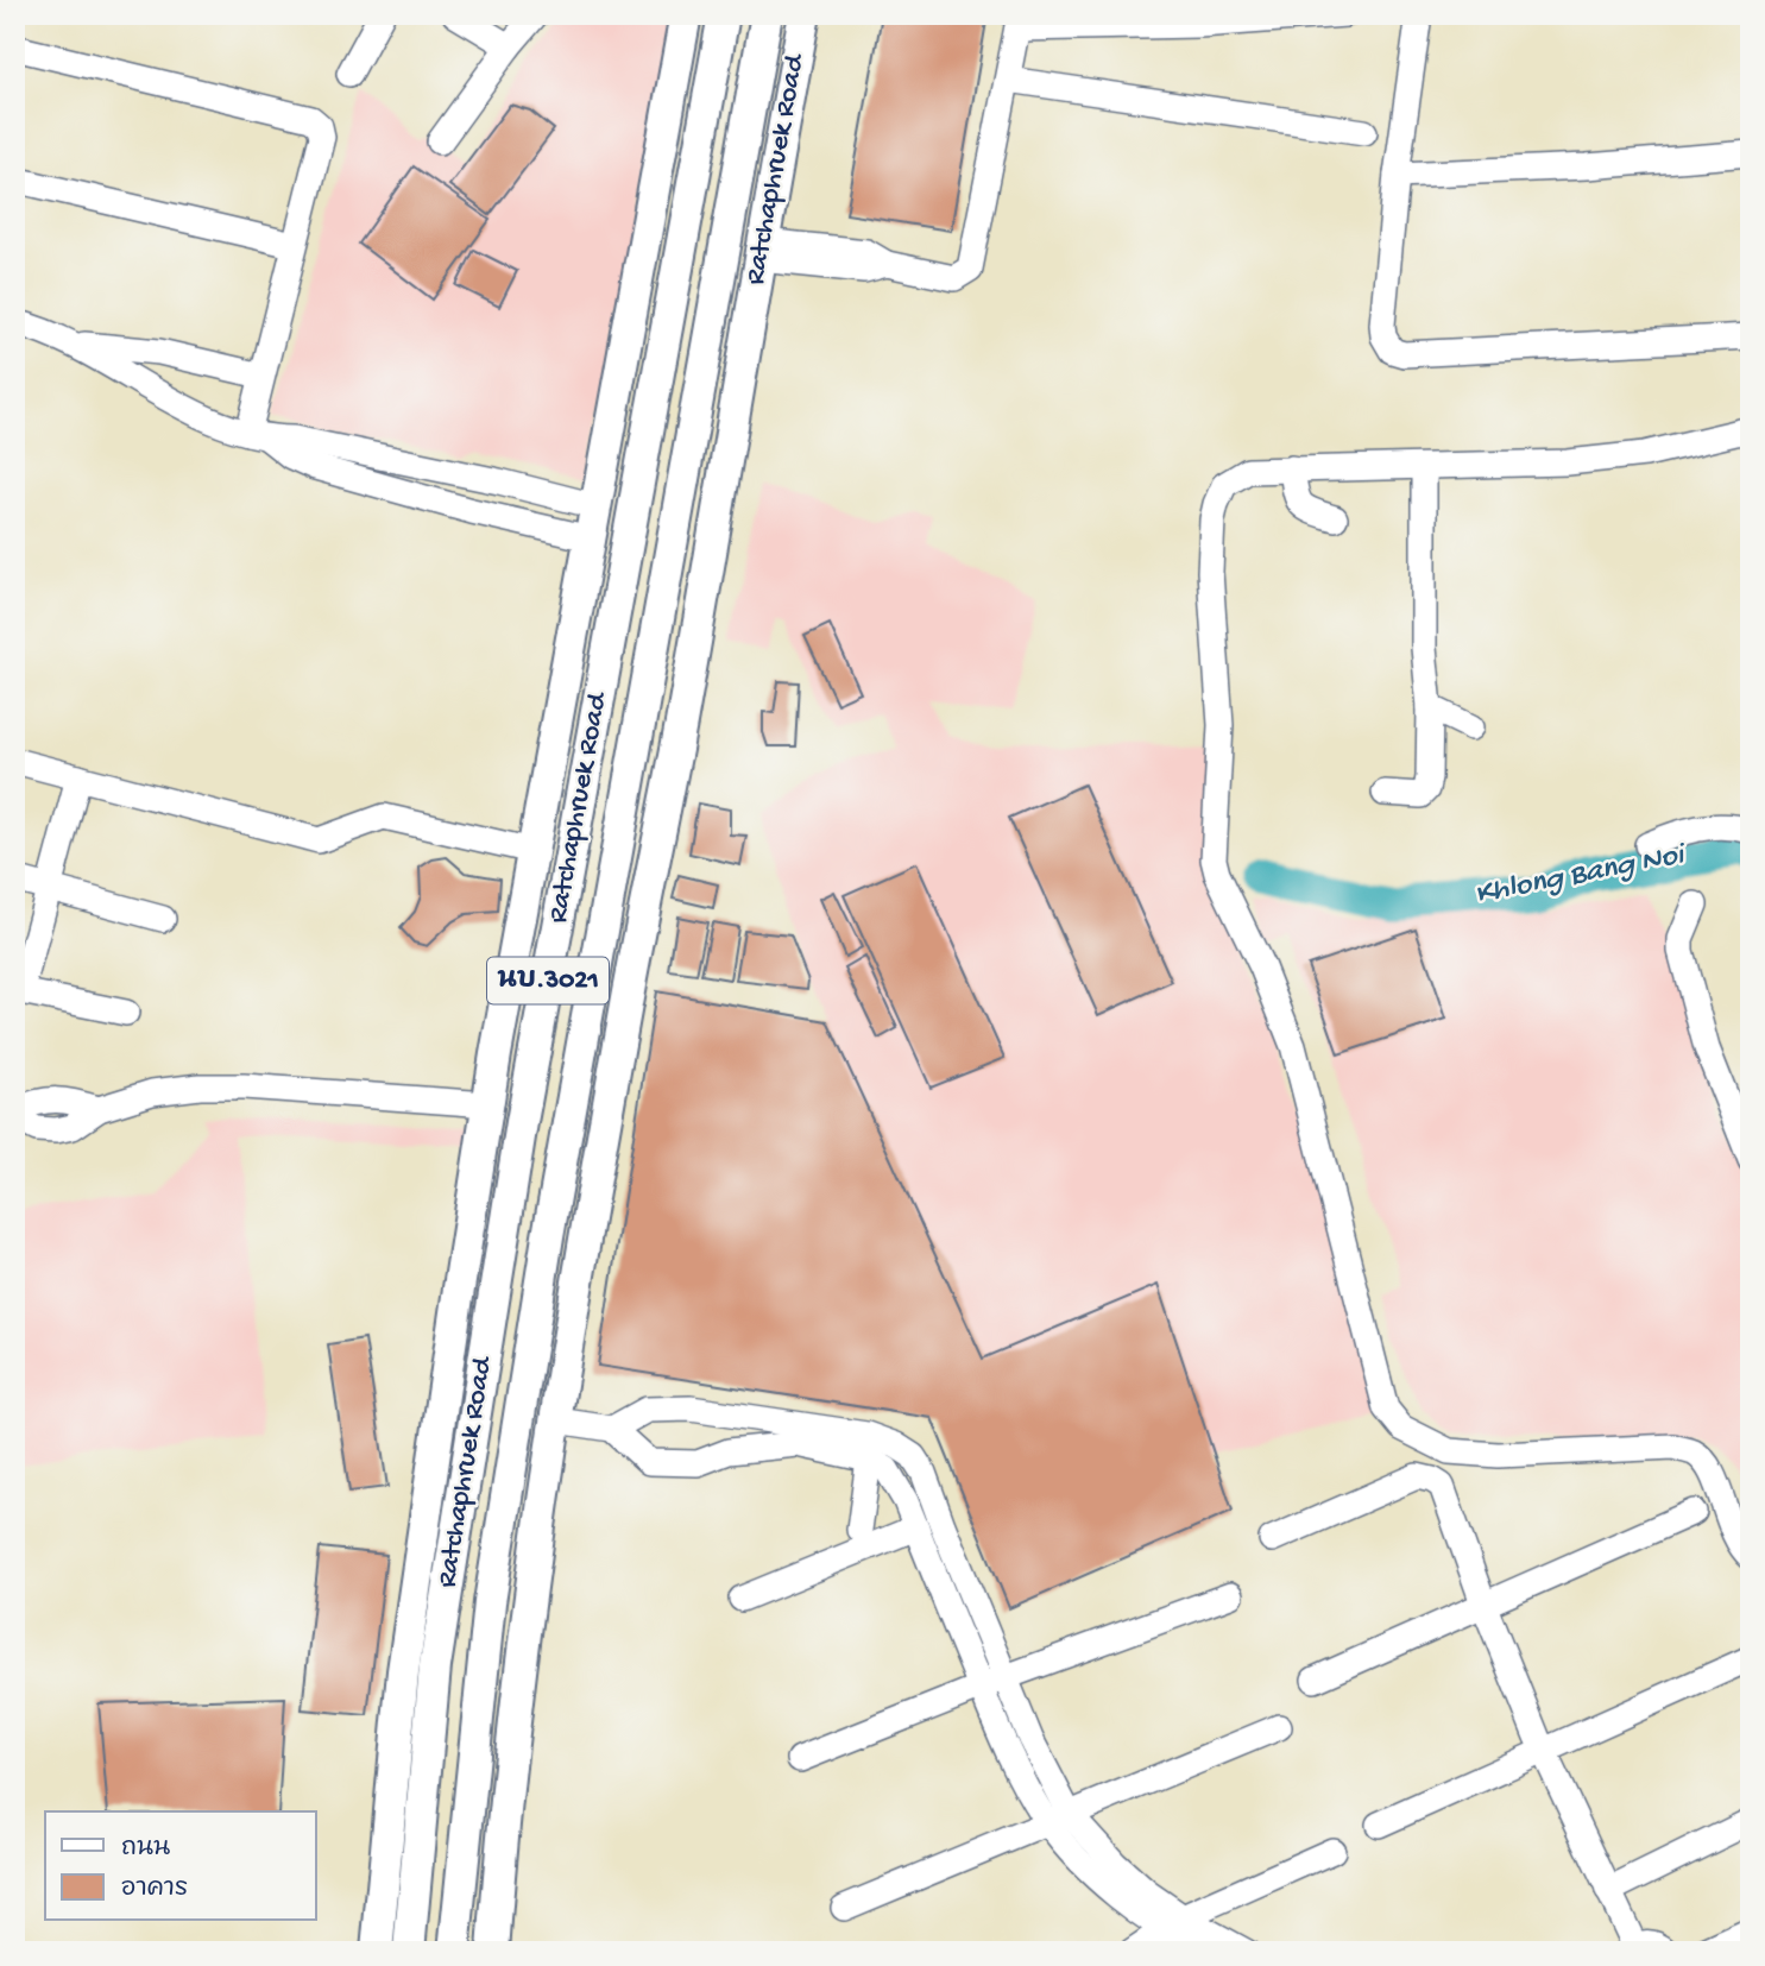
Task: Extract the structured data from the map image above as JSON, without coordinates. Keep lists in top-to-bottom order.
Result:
{
  "streets": {
    "main road": ["Ratchaphruek Road", "นบ.3021"]
  },
  "water": ["Khlong Bang Noi"],
  "legend": ["ถนน", "อาคาร"]
}
